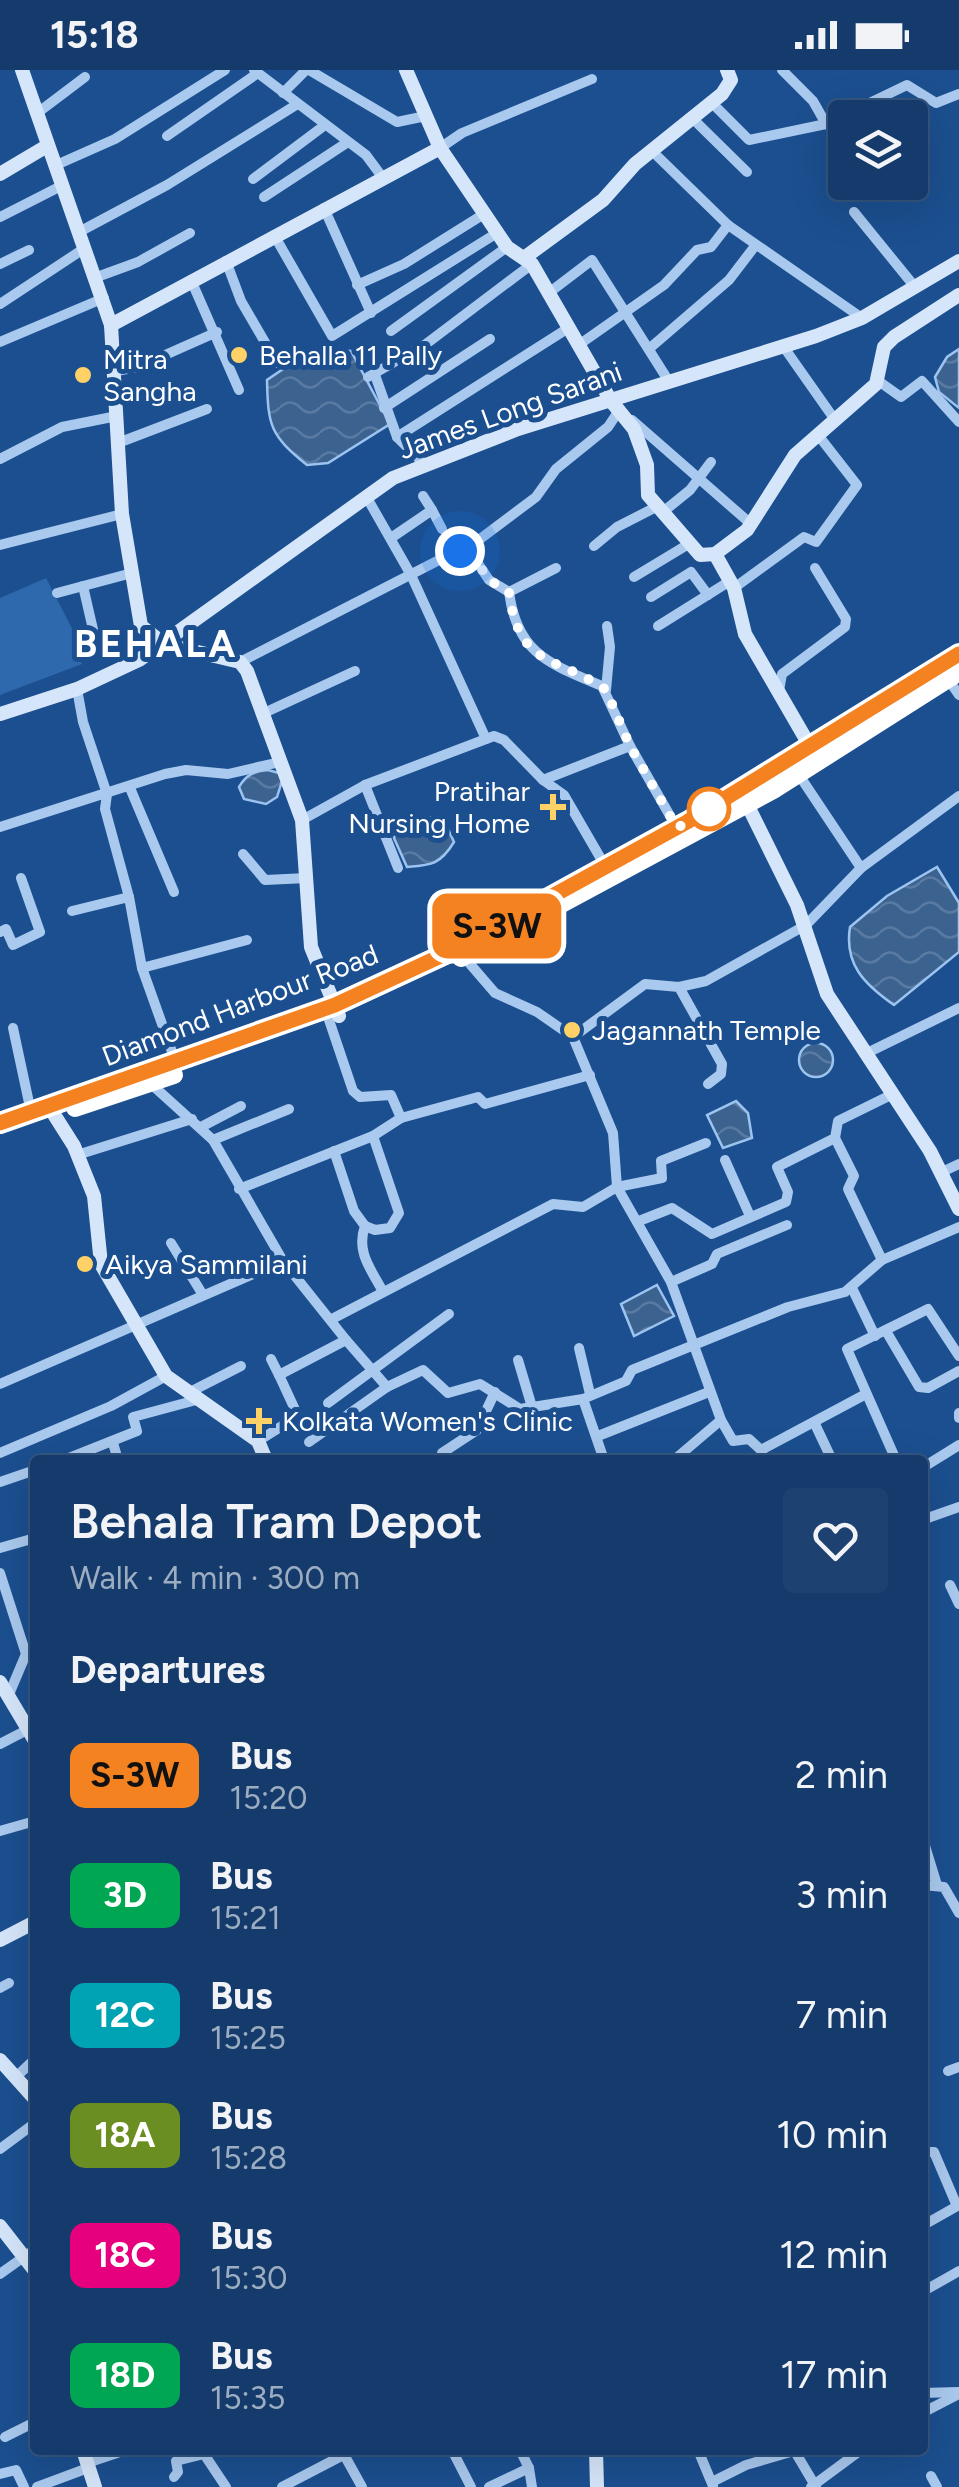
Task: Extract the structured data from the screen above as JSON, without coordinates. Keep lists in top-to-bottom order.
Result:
{
  "streets": {
    "highway": ["Diamond Harbour Road"],
    "street": ["James Long Sarani"]
  },
  "districts": ["BEHALA"],
  "places": {
    "other": [
      "Behalla 11 Pally",
      "Mitra Sangha",
      "Jagannath Temple",
      "Aikya Sammilani"
    ],
    "health": ["Pratihar Nursing Home", "Kolkata Women's Clinic"]
  },
  "lines": ["bus line S-3W"],
  "page": {
    "status": "15:18",
    "on_map": "S-3W",
    "heading": [
      ["Behala Tram Depot", "Walk · 4 min · 300 m"],
      "Departures"
    ],
    "list": [
      {
        "mark": "S-3W",
        "name": "Bus",
        "note": "15:20",
        "value": "2 min"
      },
      {
        "mark": "3D",
        "name": "Bus",
        "note": "15:21",
        "value": "3 min"
      },
      {
        "mark": "12C",
        "name": "Bus",
        "note": "15:25",
        "value": "7 min"
      },
      {
        "mark": "18A",
        "name": "Bus",
        "note": "15:28",
        "value": "10 min"
      },
      {
        "mark": "18C",
        "name": "Bus",
        "note": "15:30",
        "value": "12 min"
      },
      {
        "mark": "18D",
        "name": "Bus",
        "note": "15:35",
        "value": "17 min"
      }
    ]
  }
}
